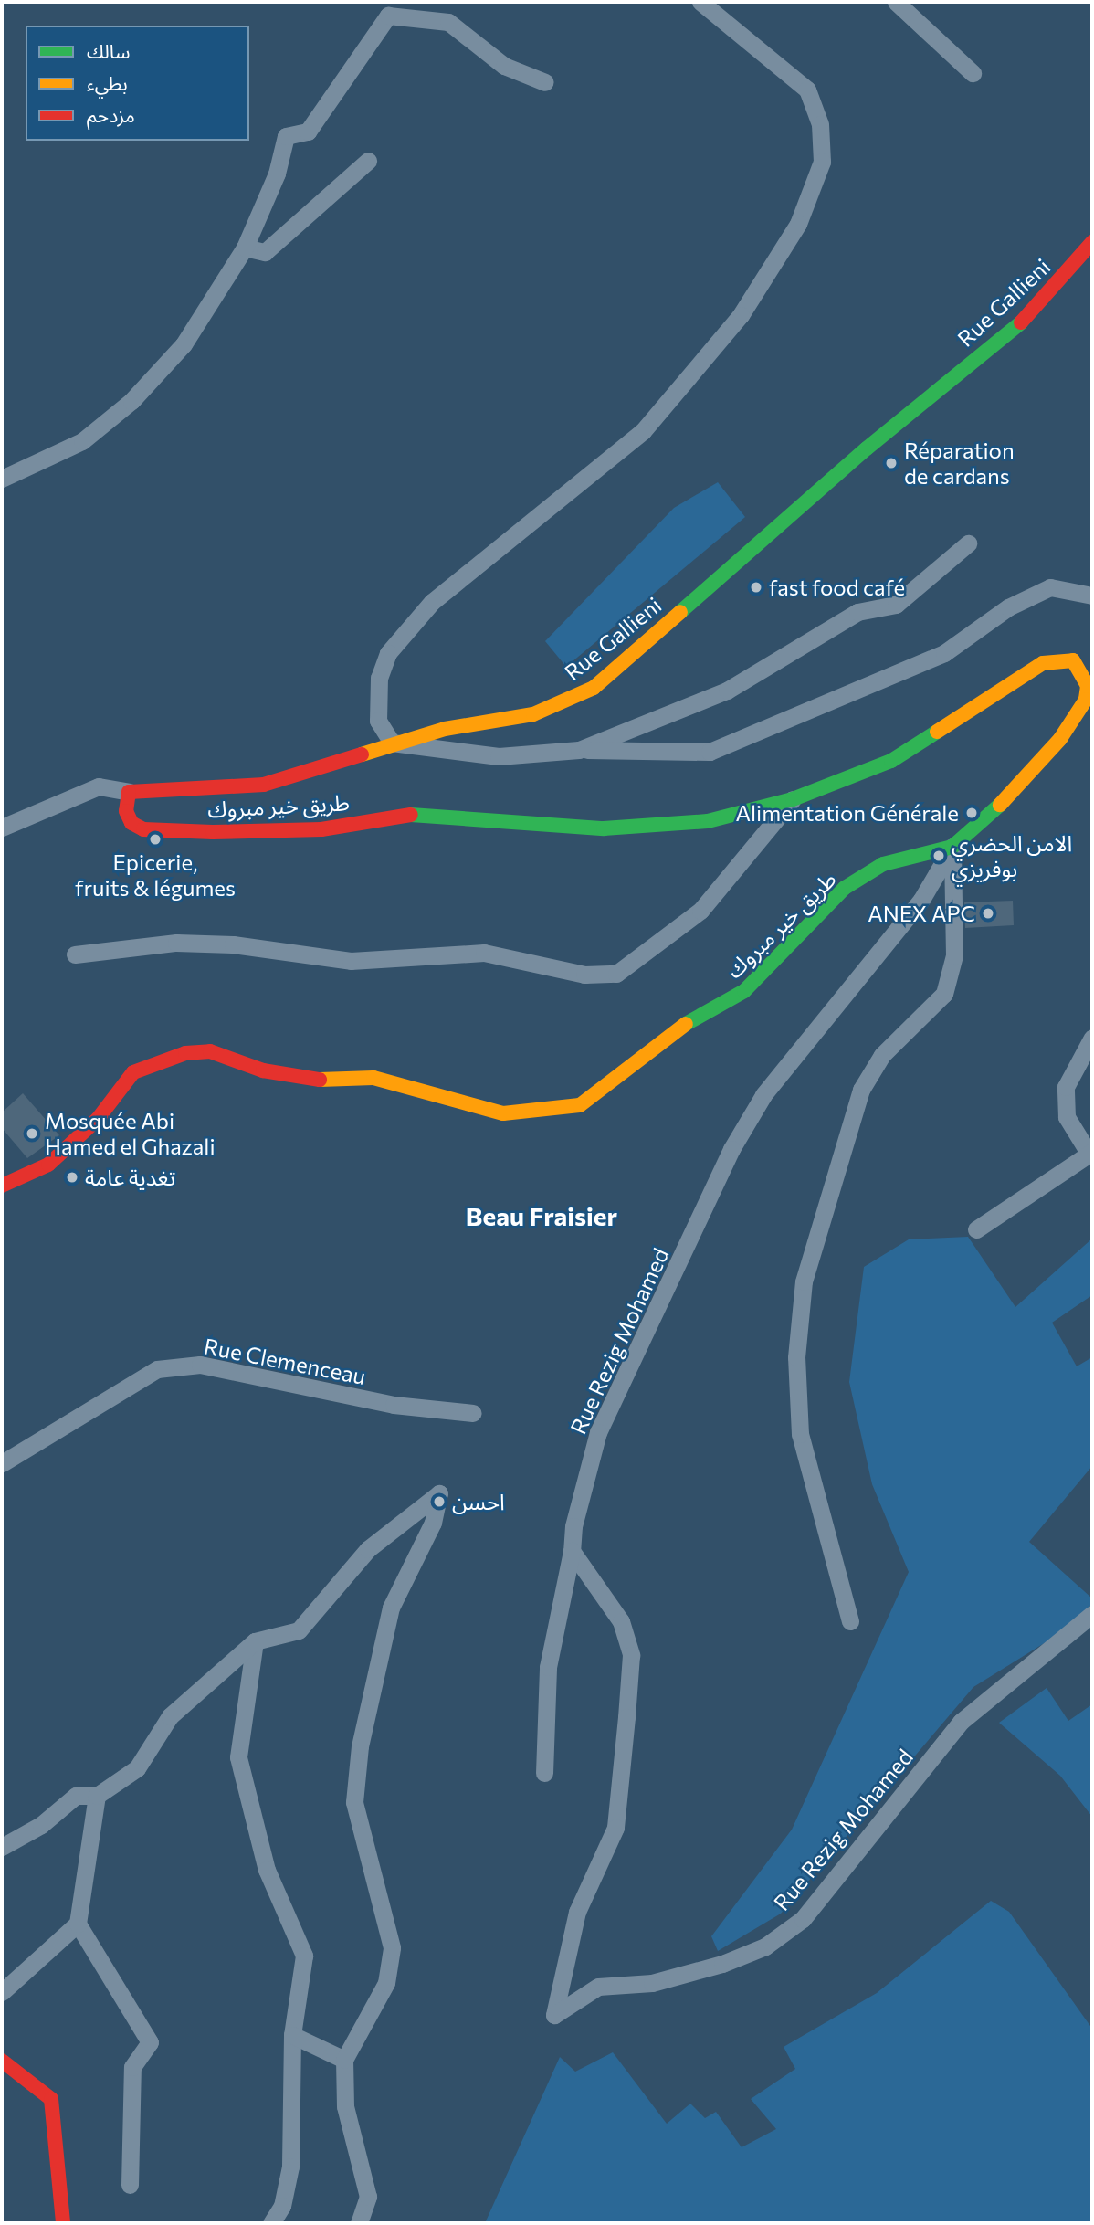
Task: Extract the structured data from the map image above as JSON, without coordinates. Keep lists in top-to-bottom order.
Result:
{
  "streets": {
    "street": [
      "Rue Gallieni",
      "طريق خير مبروك",
      "Rue Rezig Mohamed",
      "Rue Clemenceau"
    ]
  },
  "crossings": [
    ["Rue Gallieni", "طريق خير مبروك"],
    ["طريق خير مبروك", "Rue Rezig Mohamed"]
  ],
  "districts": ["Beau Fraisier"],
  "places": [
    "Réparation de cardans",
    "fast food café",
    "Alimentation Générale",
    "Epicerie, fruits & légumes",
    "الامن الحضري بوفريزي",
    "ANEX APC",
    "Mosquée Abi Hamed el Ghazali",
    "تغدية عامة",
    "احسن"
  ],
  "legend": ["سالك", "بطيء", "مزدحم"]
}
